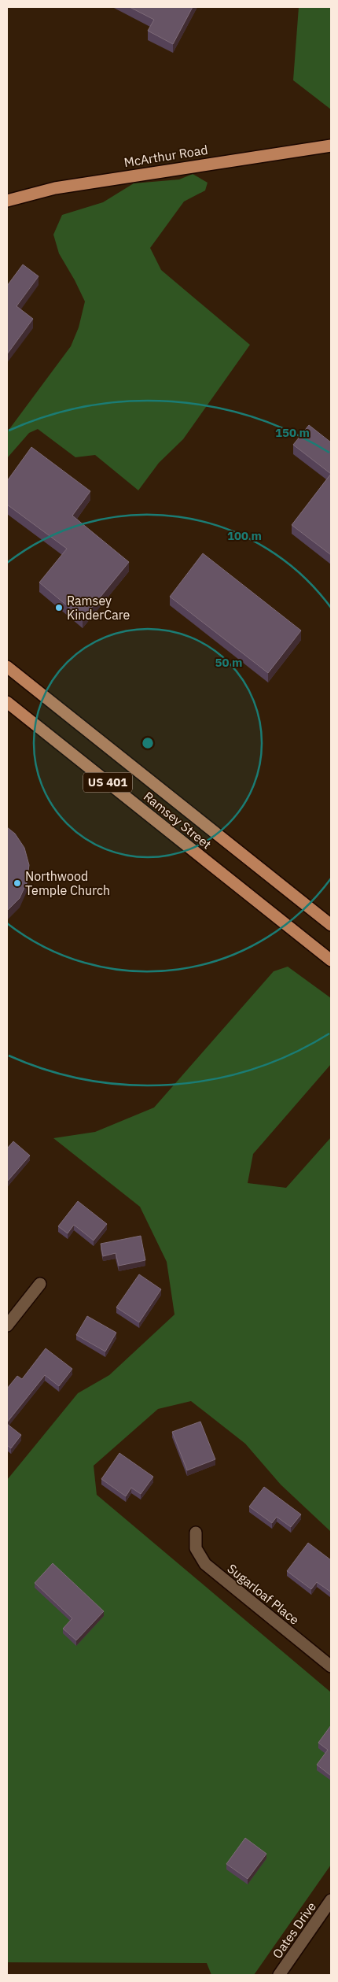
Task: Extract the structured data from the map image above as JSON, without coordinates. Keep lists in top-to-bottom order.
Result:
{
  "streets": {
    "main road": ["McArthur Road", "US 401", "Ramsey Street"],
    "street": ["Sugarloaf Place", "Oates Drive"]
  },
  "places": ["Ramsey KinderCare", "Northwood Temple Church"],
  "rings": ["150 m", "100 m", "50 m"]
}
